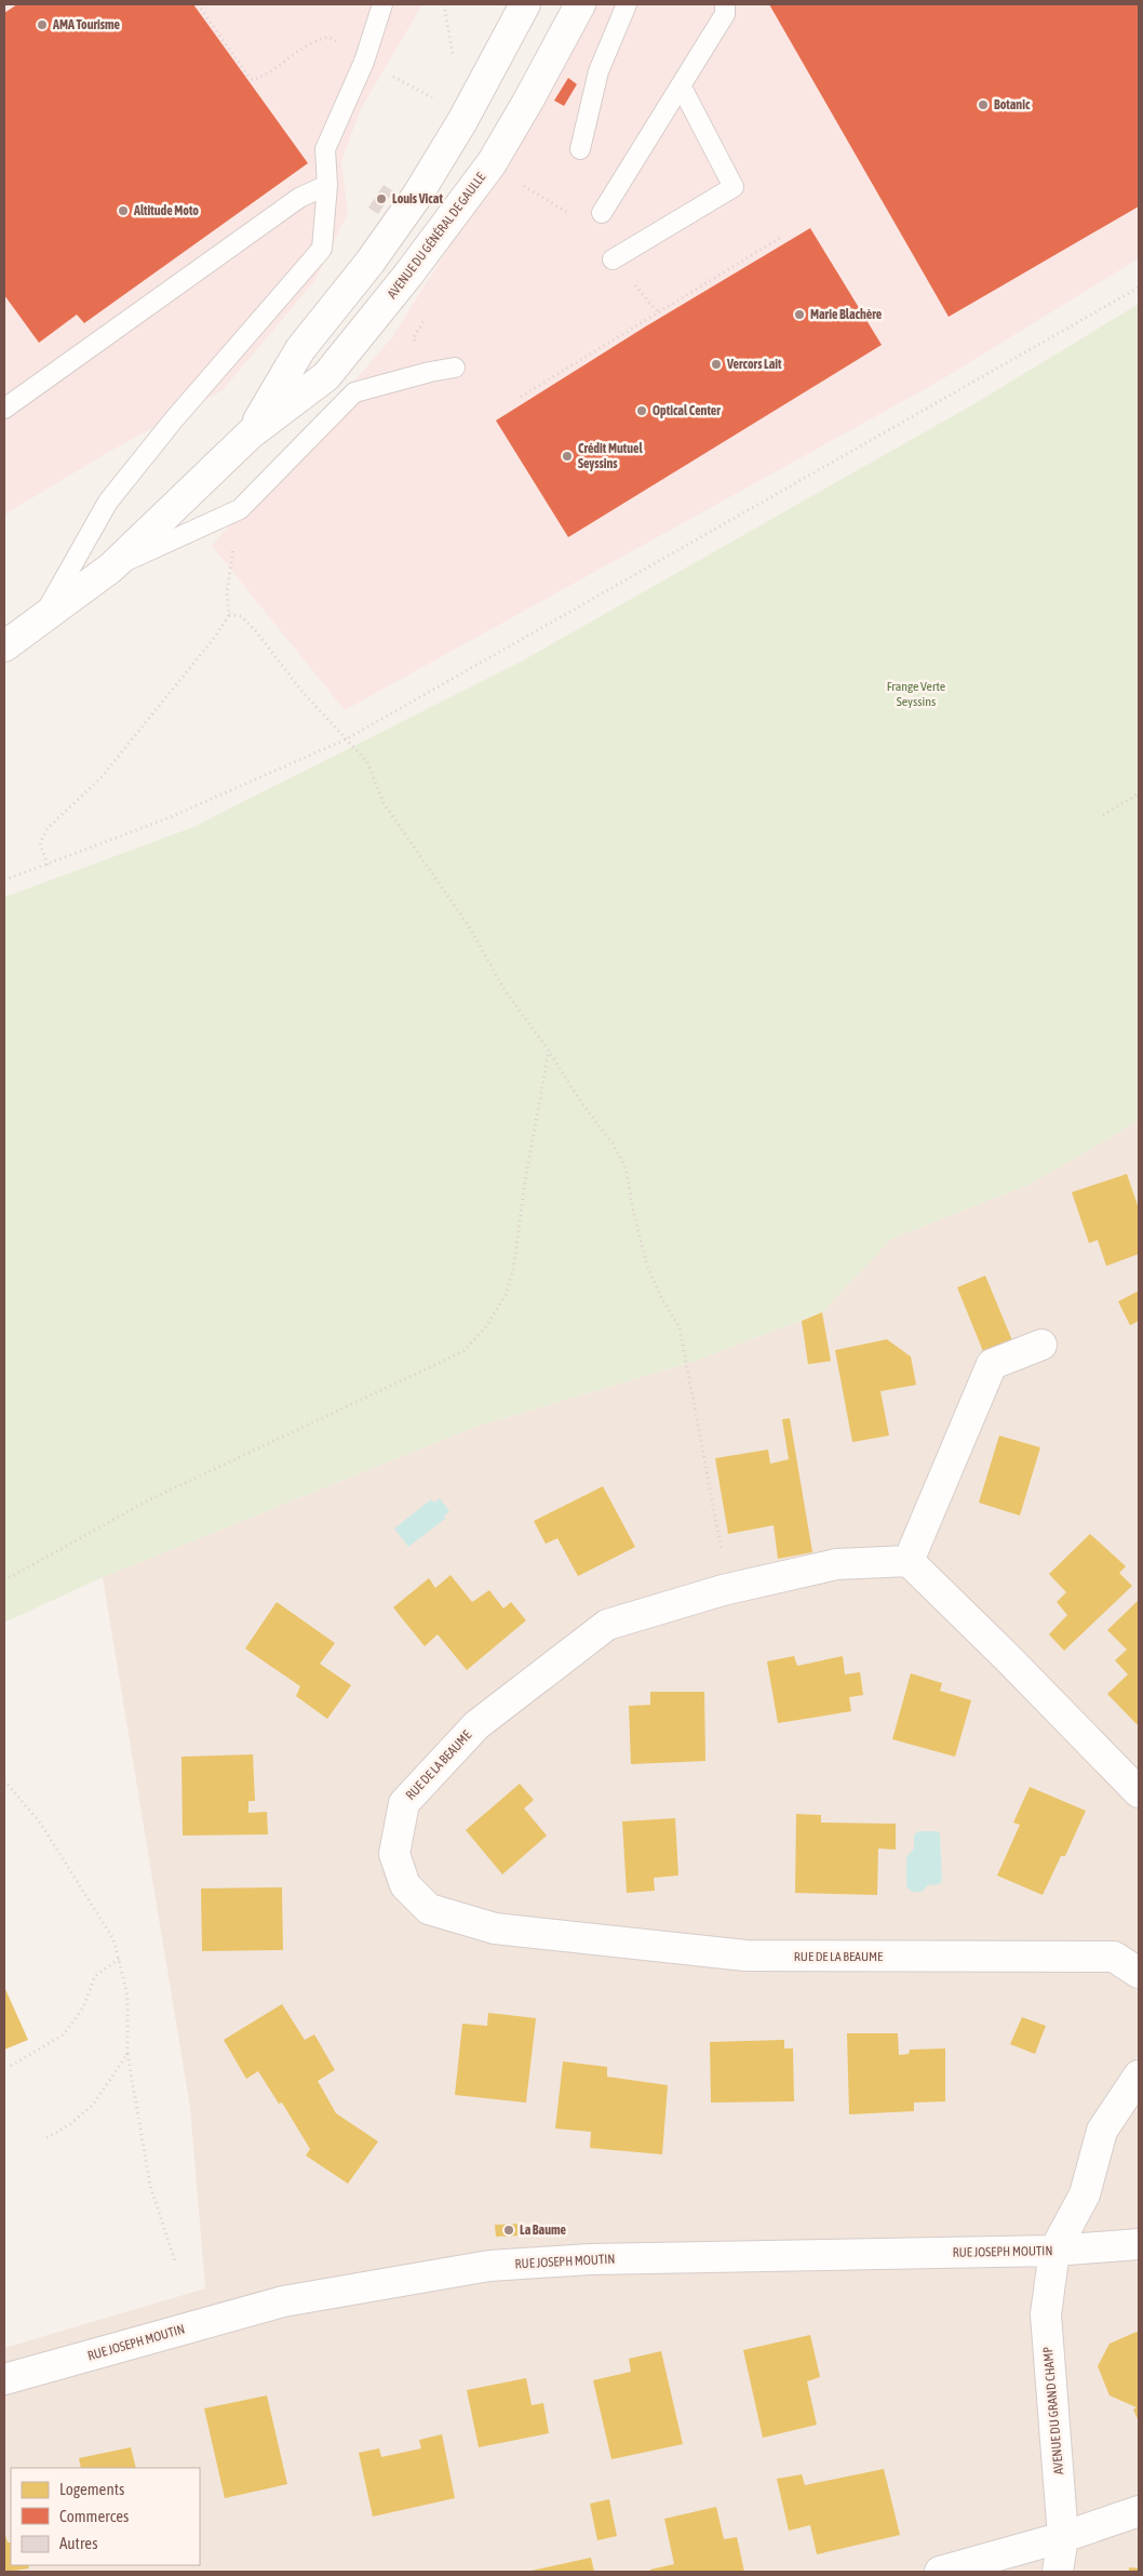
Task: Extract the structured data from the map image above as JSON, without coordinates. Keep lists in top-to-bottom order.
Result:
{
  "streets": {
    "street": [
      "AVENUE DU GÉNÉRAL DE GAULLE",
      "RUE DE LA BEAUME",
      "RUE JOSEPH MOUTIN",
      "AVENUE DU GRAND CHAMP"
    ]
  },
  "crossings": [
    ["RUE JOSEPH MOUTIN", "AVENUE DU GRAND CHAMP"]
  ],
  "parks": ["Frange Verte Seyssins"],
  "places": [
    "AMA Tourisme",
    "Botanic",
    "Louis Vicat",
    "Altitude Moto",
    "Marie Blachère",
    "Vercors Lait",
    "Optical Center",
    "Crédit Mutuel Seyssins",
    "La Baume"
  ],
  "legend": ["Logements", "Commerces", "Autres"]
}
